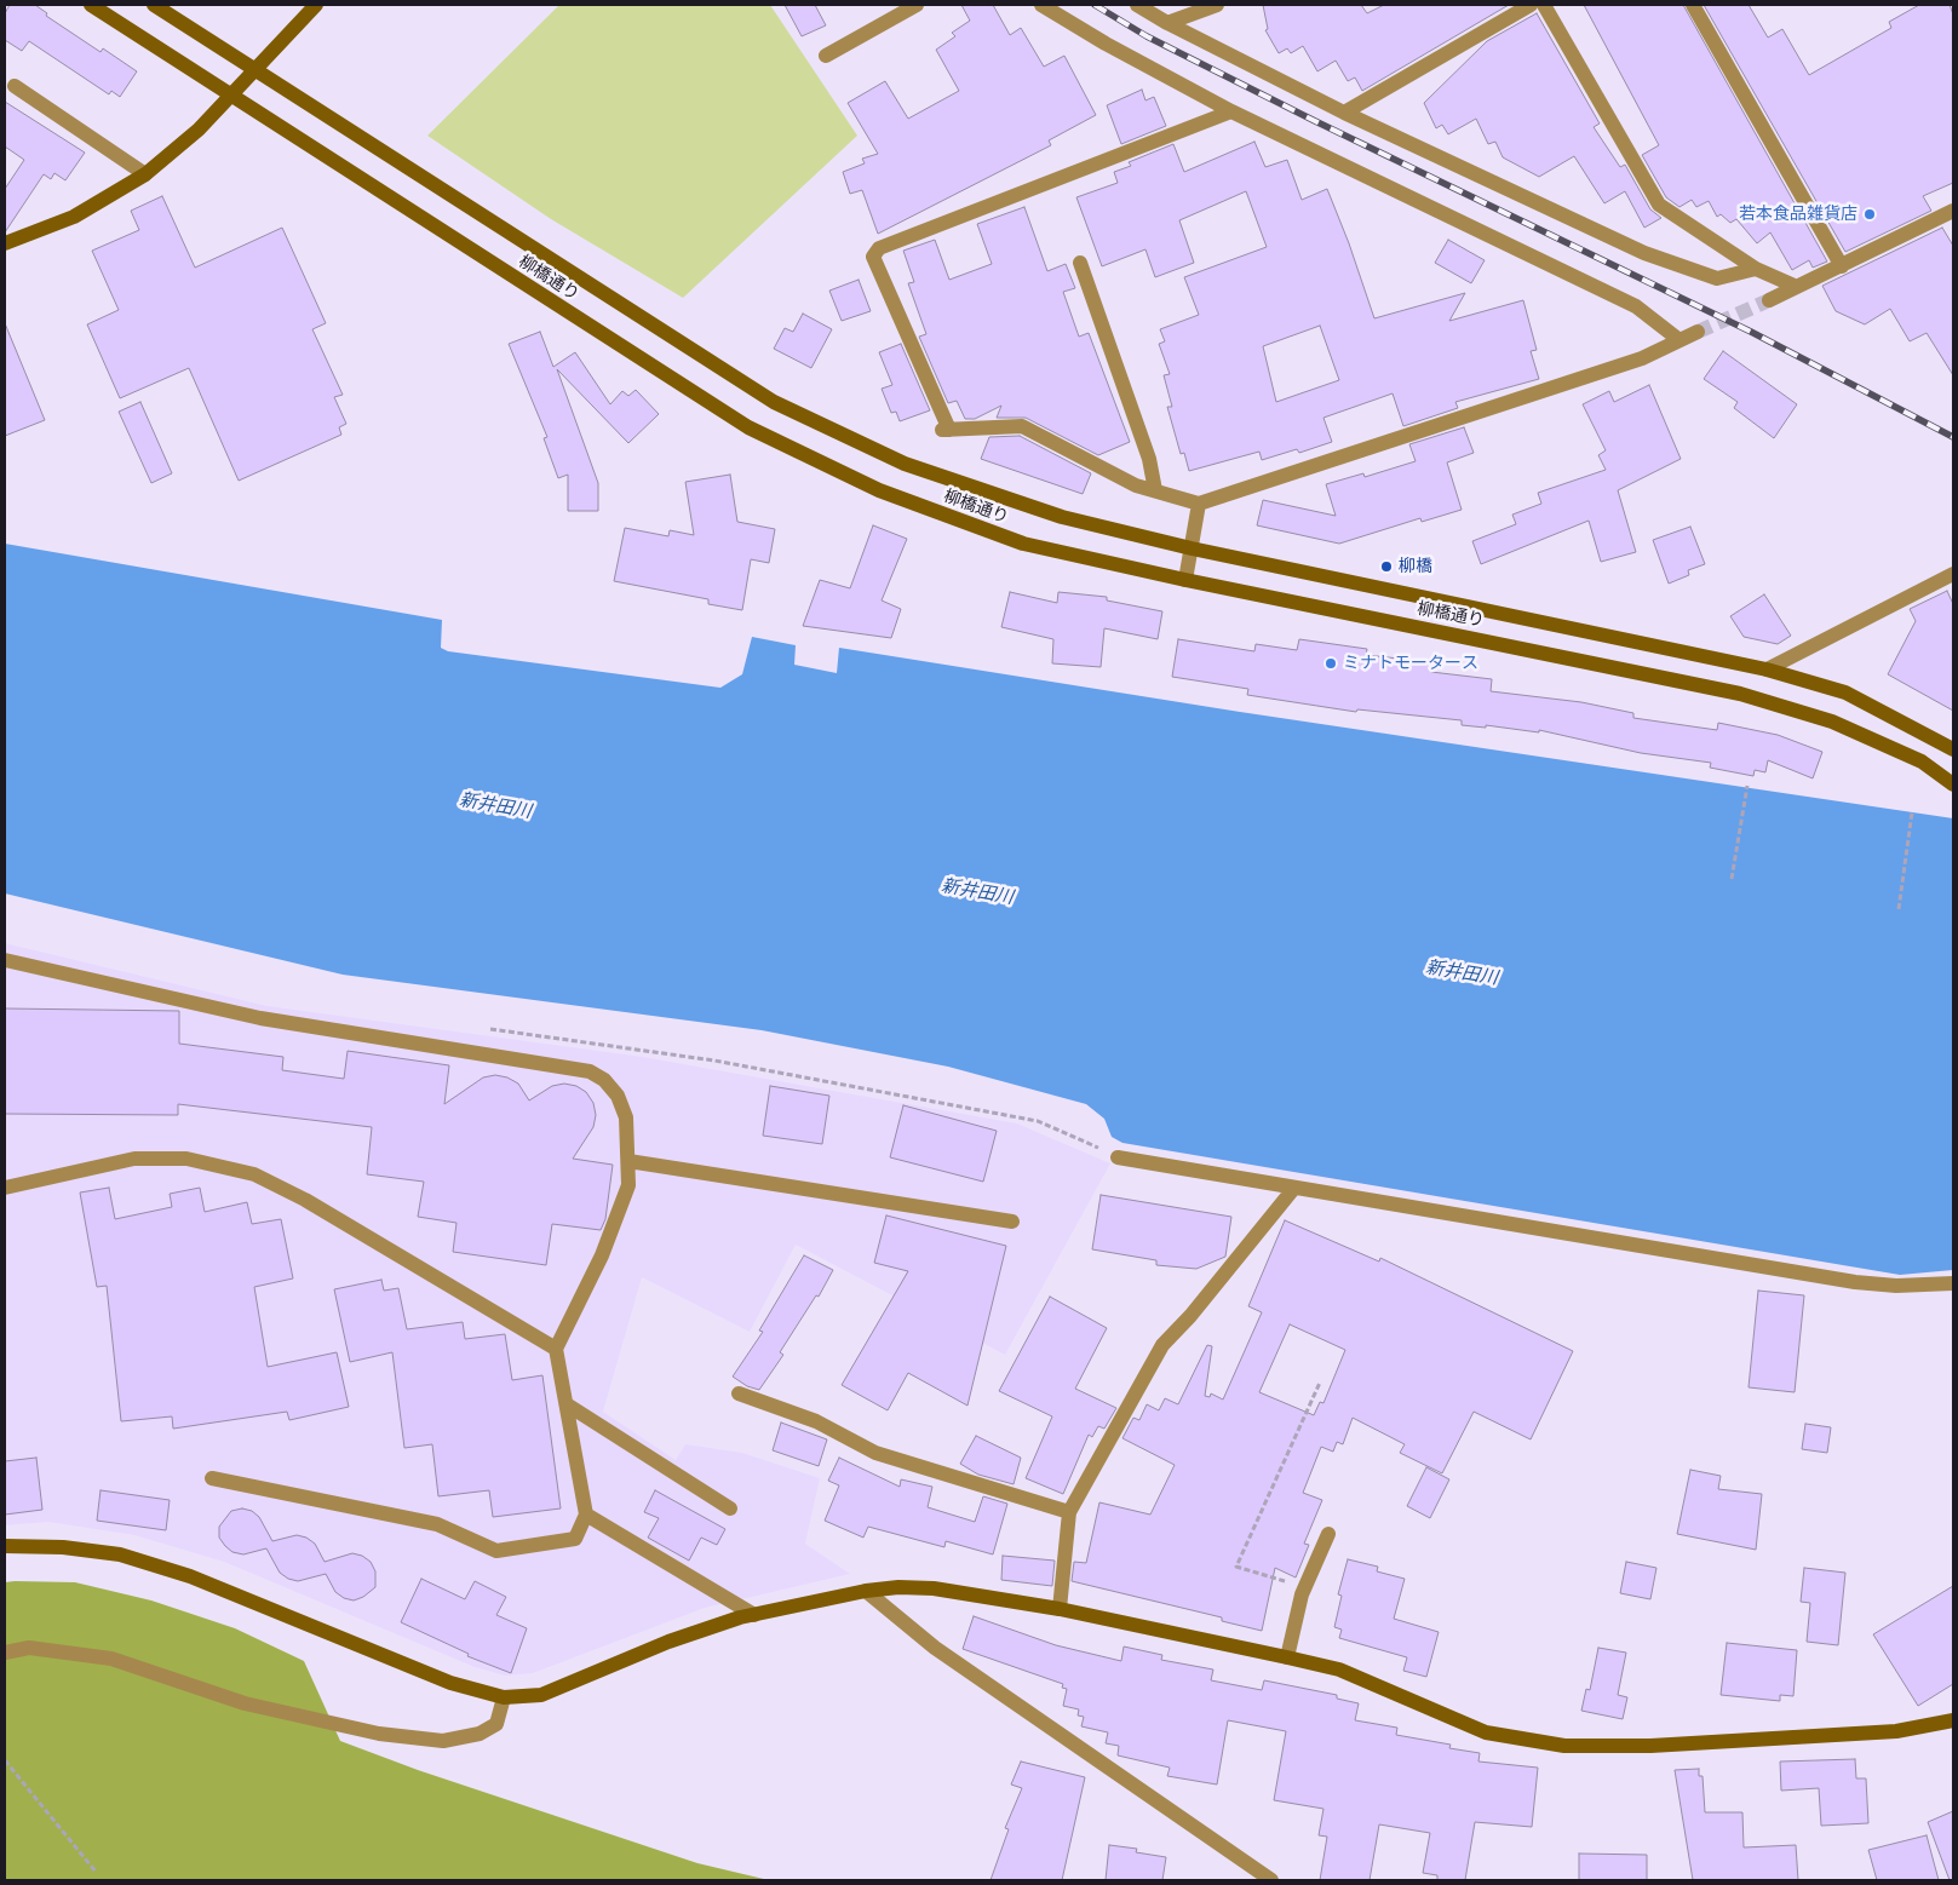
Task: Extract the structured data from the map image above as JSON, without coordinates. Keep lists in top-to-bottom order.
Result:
{
  "streets": {
    "street": ["柳橋通り"]
  },
  "water": ["新井田川"],
  "places": ["若本食品雑貨店", "柳橋", "ミナトモータース"]
}
